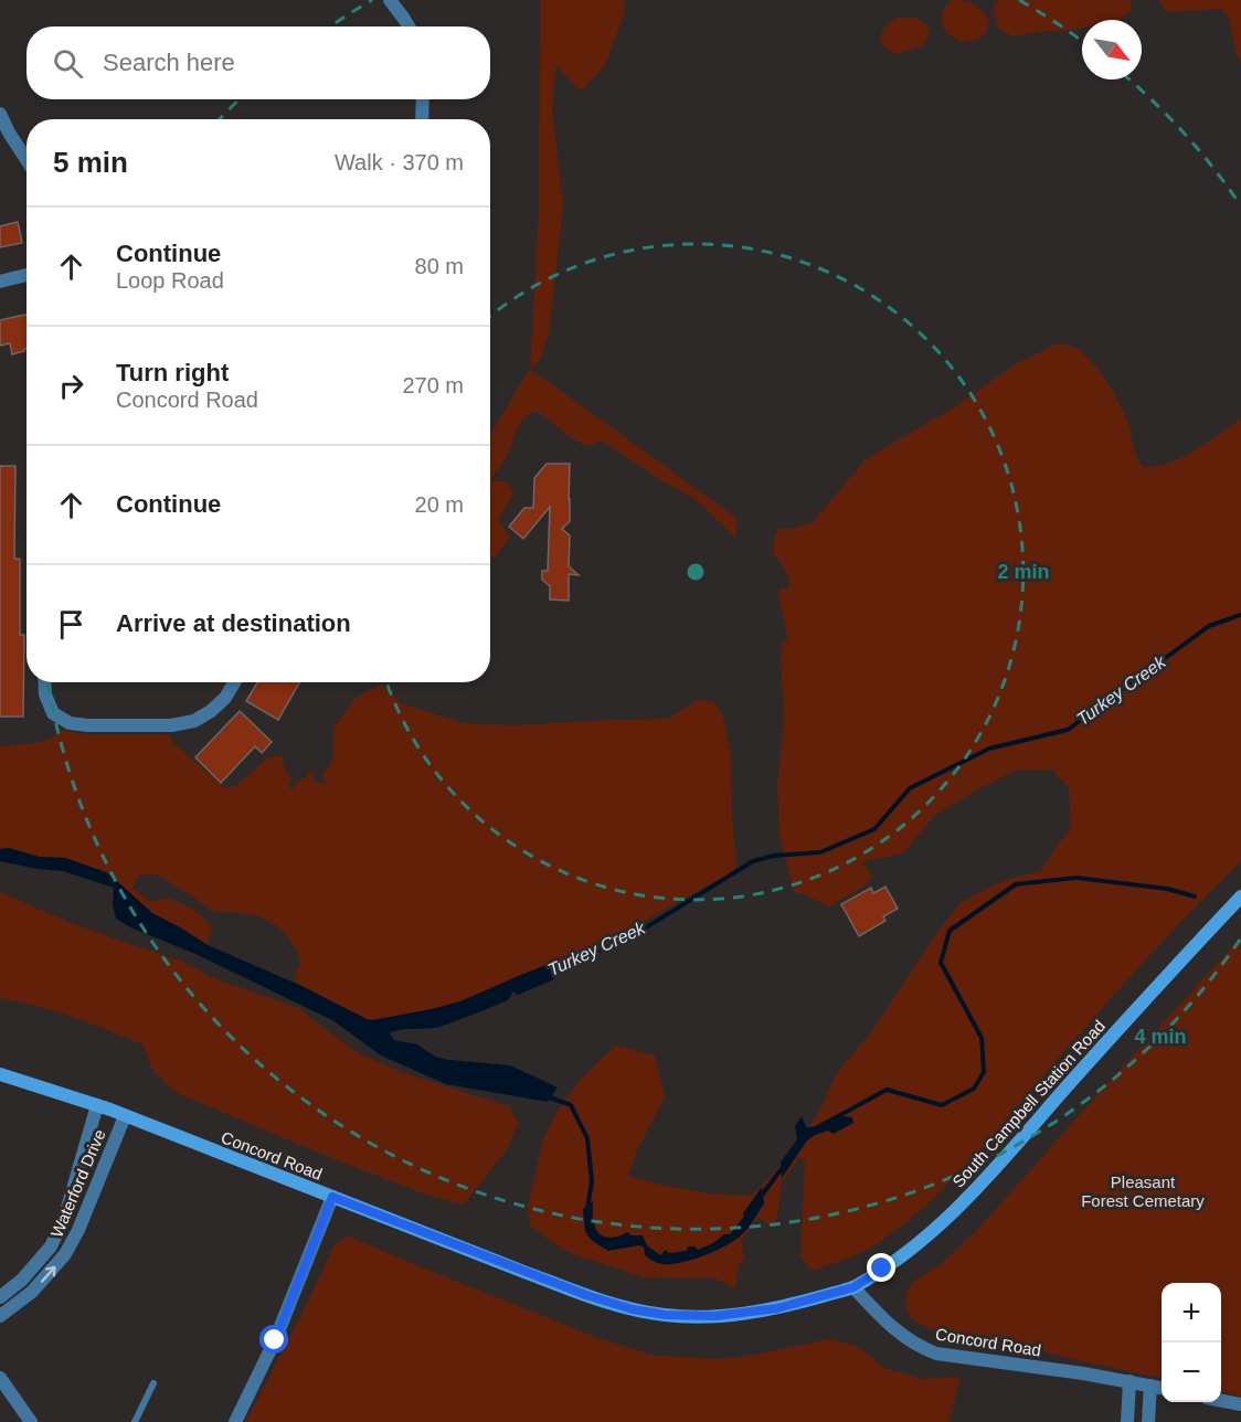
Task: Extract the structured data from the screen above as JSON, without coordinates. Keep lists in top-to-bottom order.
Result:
{
  "streets": {
    "main road": ["South Campbell Station Road", "Concord Road"],
    "street": ["Waterford Drive"]
  },
  "crossings": [
    ["South Campbell Station Road", "Concord Road"],
    ["Concord Road", "Waterford Drive"]
  ],
  "water": ["Turkey Creek"],
  "parks": ["Pleasant Forest Cemetary"],
  "north": "bottom right",
  "page": {
    "search": "Search here",
    "heading": ["5 min", "Walk · 370 m"],
    "list": [
      ["Continue", "Loop Road", "80 m"],
      ["Turn right", "Concord Road", "270 m"],
      ["Continue", "20 m"],
      "Arrive at destination"
    ],
    "map_buttons": ["+", "−"]
  },
  "rings": ["2 min", "4 min"]
}
